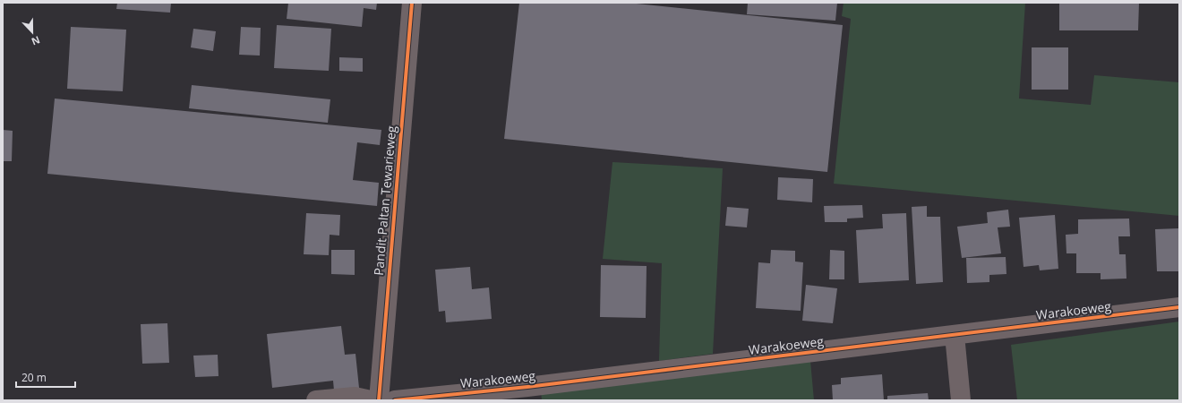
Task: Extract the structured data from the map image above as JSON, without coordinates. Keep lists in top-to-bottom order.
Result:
{
  "streets": {
    "street": ["Pandit Paltan Tewarieweg", "Warakoeweg"]
  },
  "scale_bar": "20 m",
  "north": "bottom"
}
